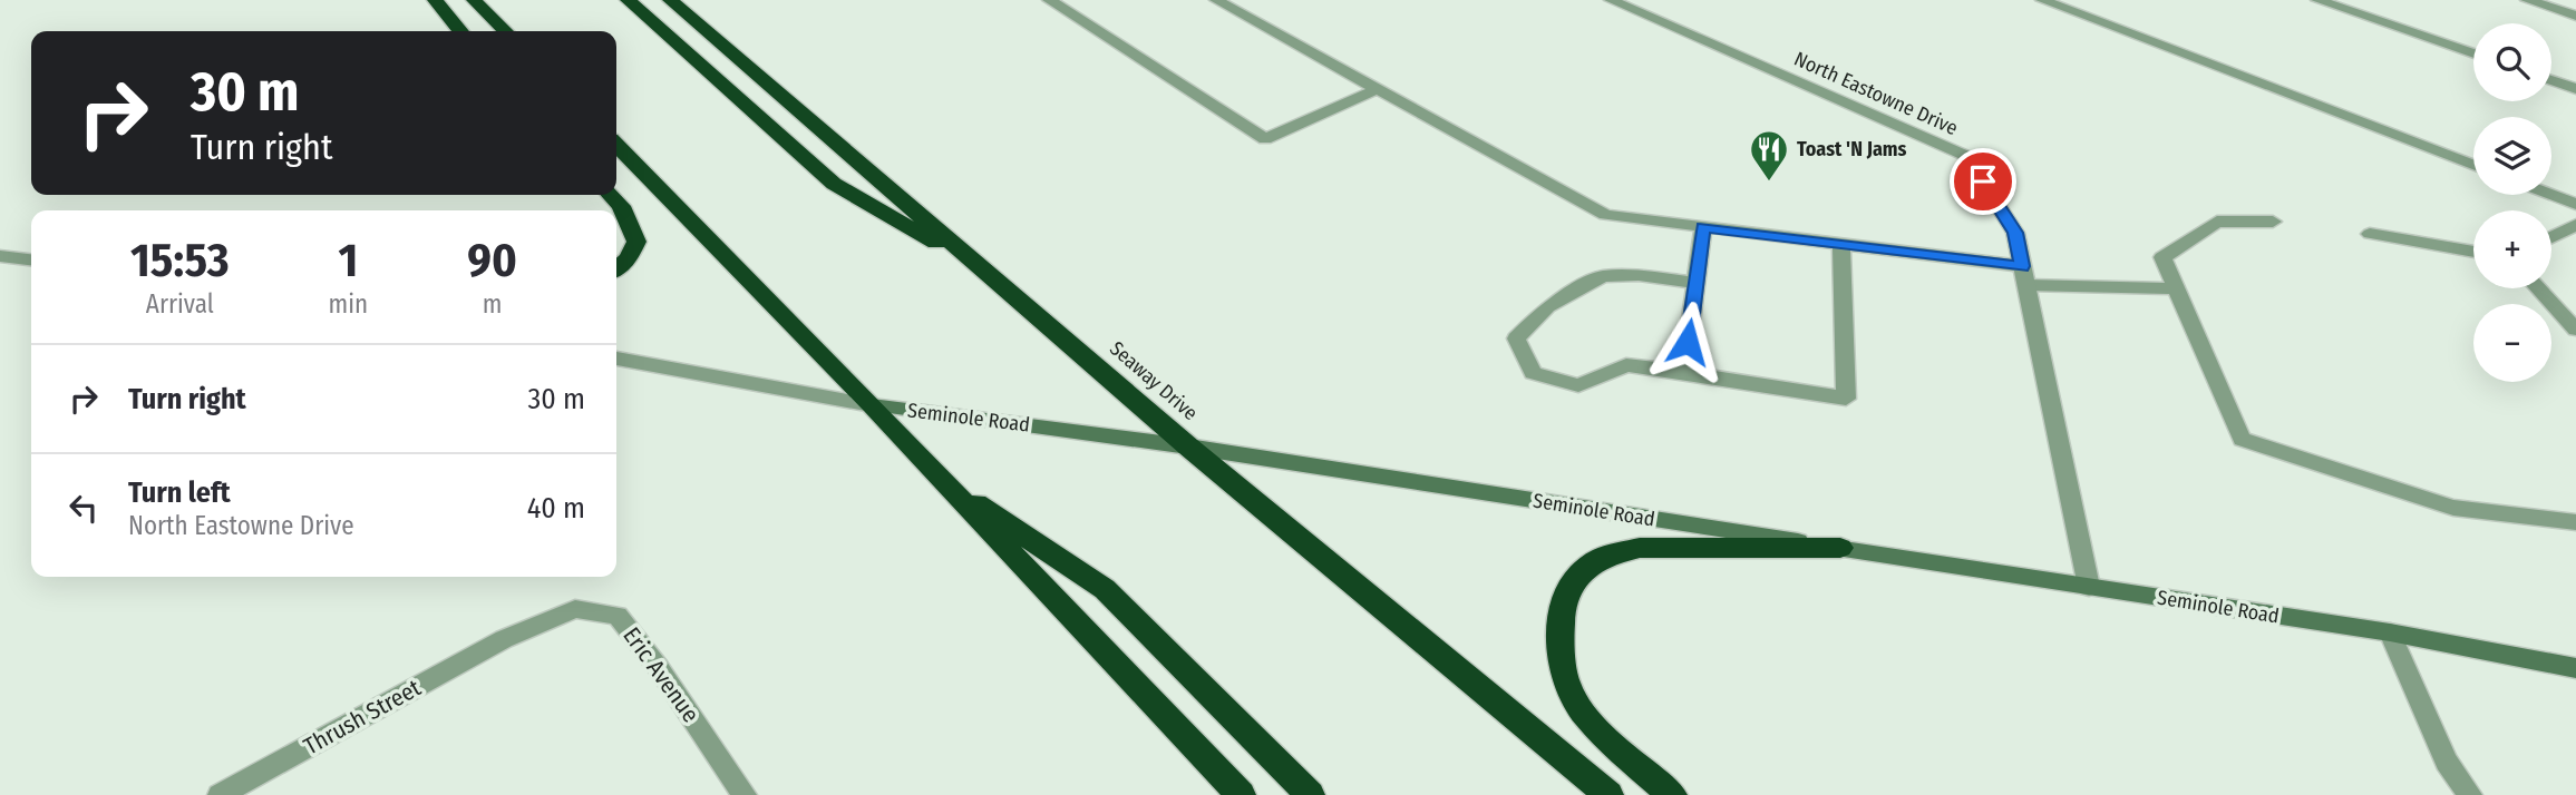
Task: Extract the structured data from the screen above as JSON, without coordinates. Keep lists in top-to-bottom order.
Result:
{
  "streets": {
    "highway": ["Seaway Drive"],
    "street": [
      "North Eastowne Drive",
      "Seminole Road",
      "Eric Avenue",
      "Thrush Street"
    ]
  },
  "crossings": [
    ["North Eastowne Drive", "Seminole Road"],
    ["Seaway Drive", "Seminole Road"],
    ["Eric Avenue", "Thrush Street"]
  ],
  "places": {
    "restaurant": ["Toast 'N Jams"]
  },
  "page": {
    "map_buttons": ["+", "−"],
    "turn": ["30 m", "Turn right"],
    "eta": [
      "15:53",
      "Arrival",
      "1",
      "min",
      "90",
      "m"
    ],
    "list": [
      {
        "name": "Turn right",
        "value": "30 m"
      },
      {
        "name": "Turn left",
        "note": "North Eastowne Drive",
        "value": "40 m"
      }
    ]
  }
}
